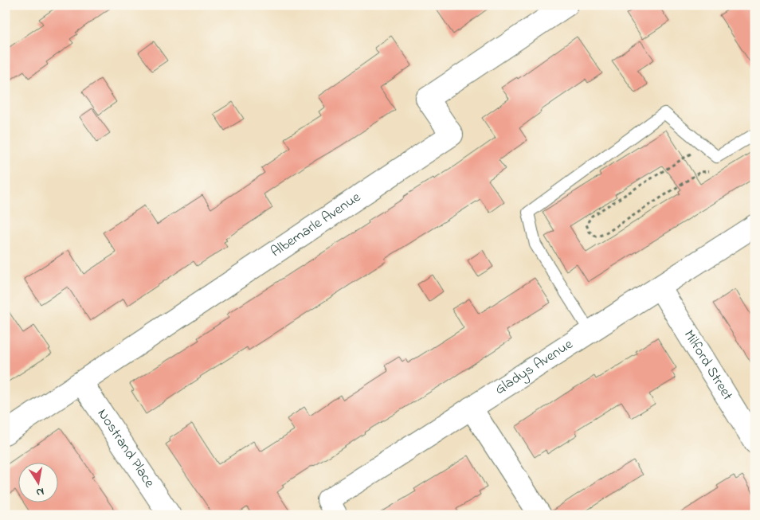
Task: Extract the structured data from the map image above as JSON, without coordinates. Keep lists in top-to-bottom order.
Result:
{
  "streets": {
    "street": [
      "Albemarle Avenue",
      "Milford Street",
      "Gladys Avenue",
      "Nostrand Place"
    ]
  },
  "crossings": [
    ["Albemarle Avenue", "Nostrand Place"],
    ["Milford Street", "Gladys Avenue"]
  ],
  "north": "bottom"
}
